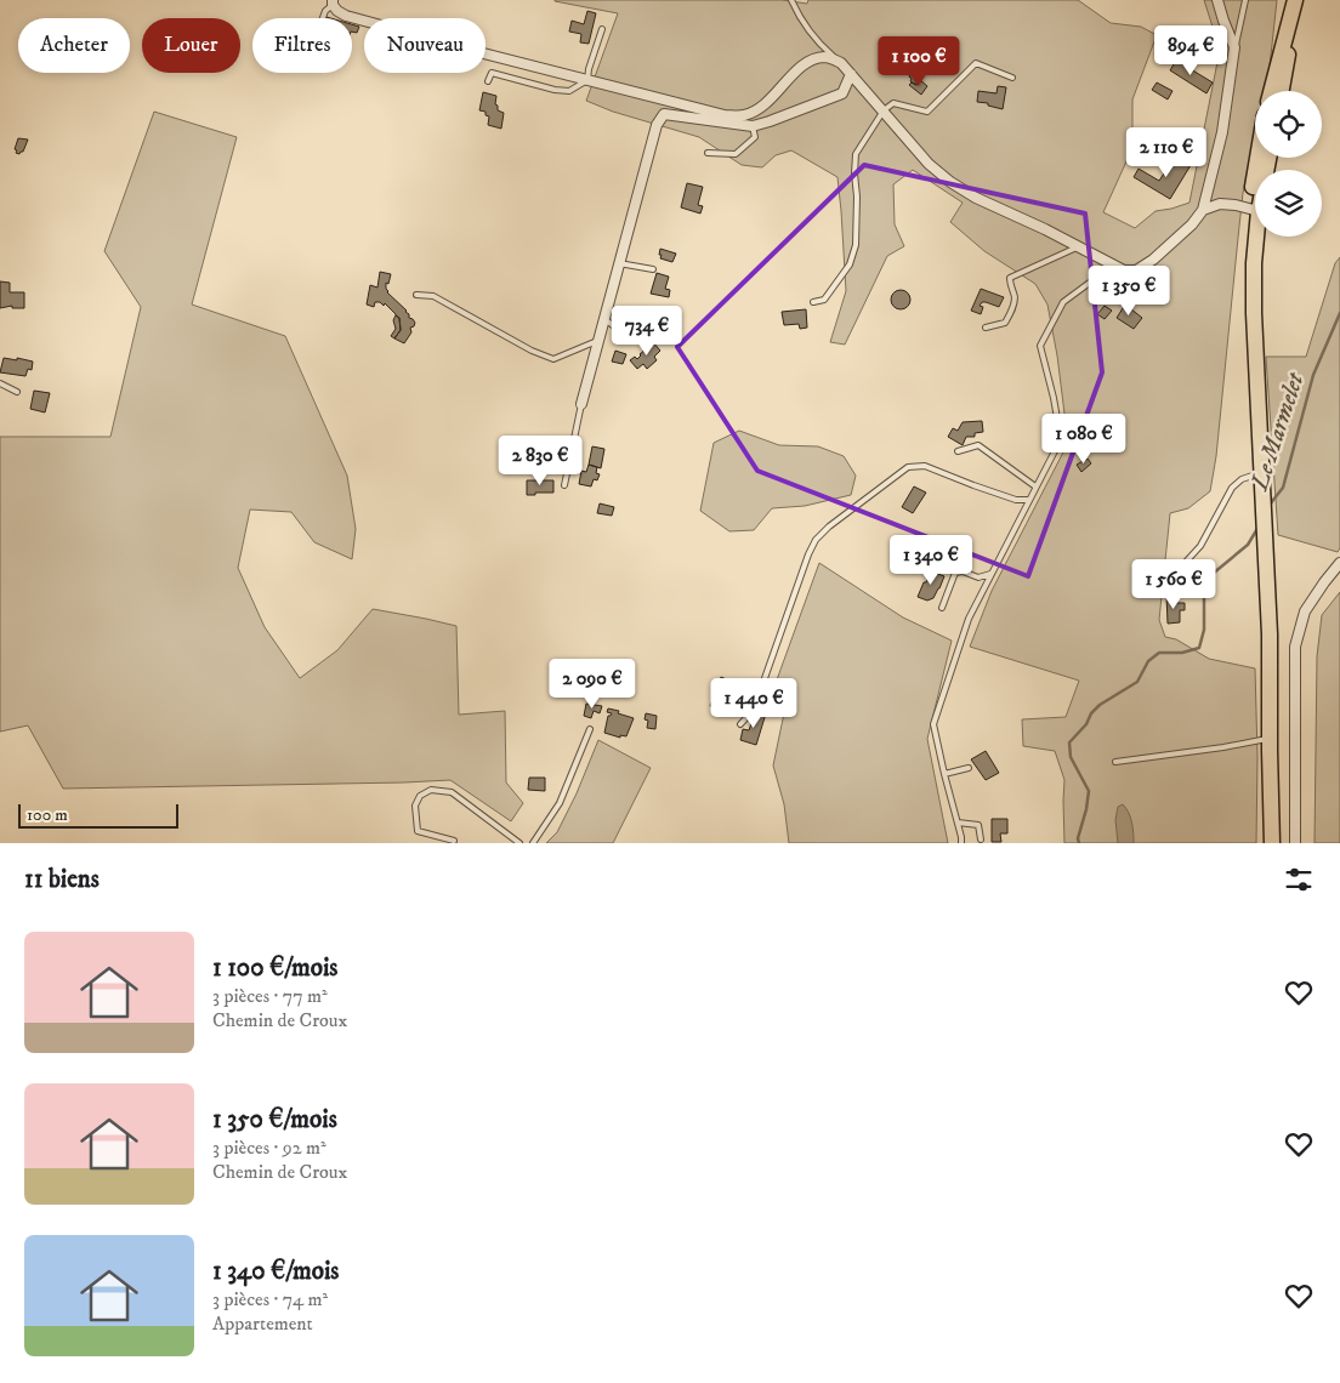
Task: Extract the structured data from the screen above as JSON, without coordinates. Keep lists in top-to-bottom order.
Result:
{
  "water": ["Le Marmelet"],
  "scale_bar": "100 m",
  "page": {
    "chip": [
      "Acheter",
      "Louer",
      "Filtres",
      "Nouveau"
    ],
    "price": [
      "894 €",
      "1 100 €",
      "2 110 €",
      "1 350 €",
      "734 €",
      "1 080 €",
      "2 830 €",
      "1 340 €",
      "1 560 €",
      "2 090 €",
      "1 440 €"
    ],
    "scale": "100 m",
    "heading": "11 biens",
    "list": [
      {
        "name": "1 100 €/mois",
        "note": "3 pièces · 77 m² · Chemin de Croux"
      },
      {
        "name": "1 350 €/mois",
        "note": "3 pièces · 92 m² · Chemin de Croux"
      },
      {
        "name": "1 340 €/mois",
        "note": "3 pièces · 74 m² · Appartement"
      }
    ]
  }
}
